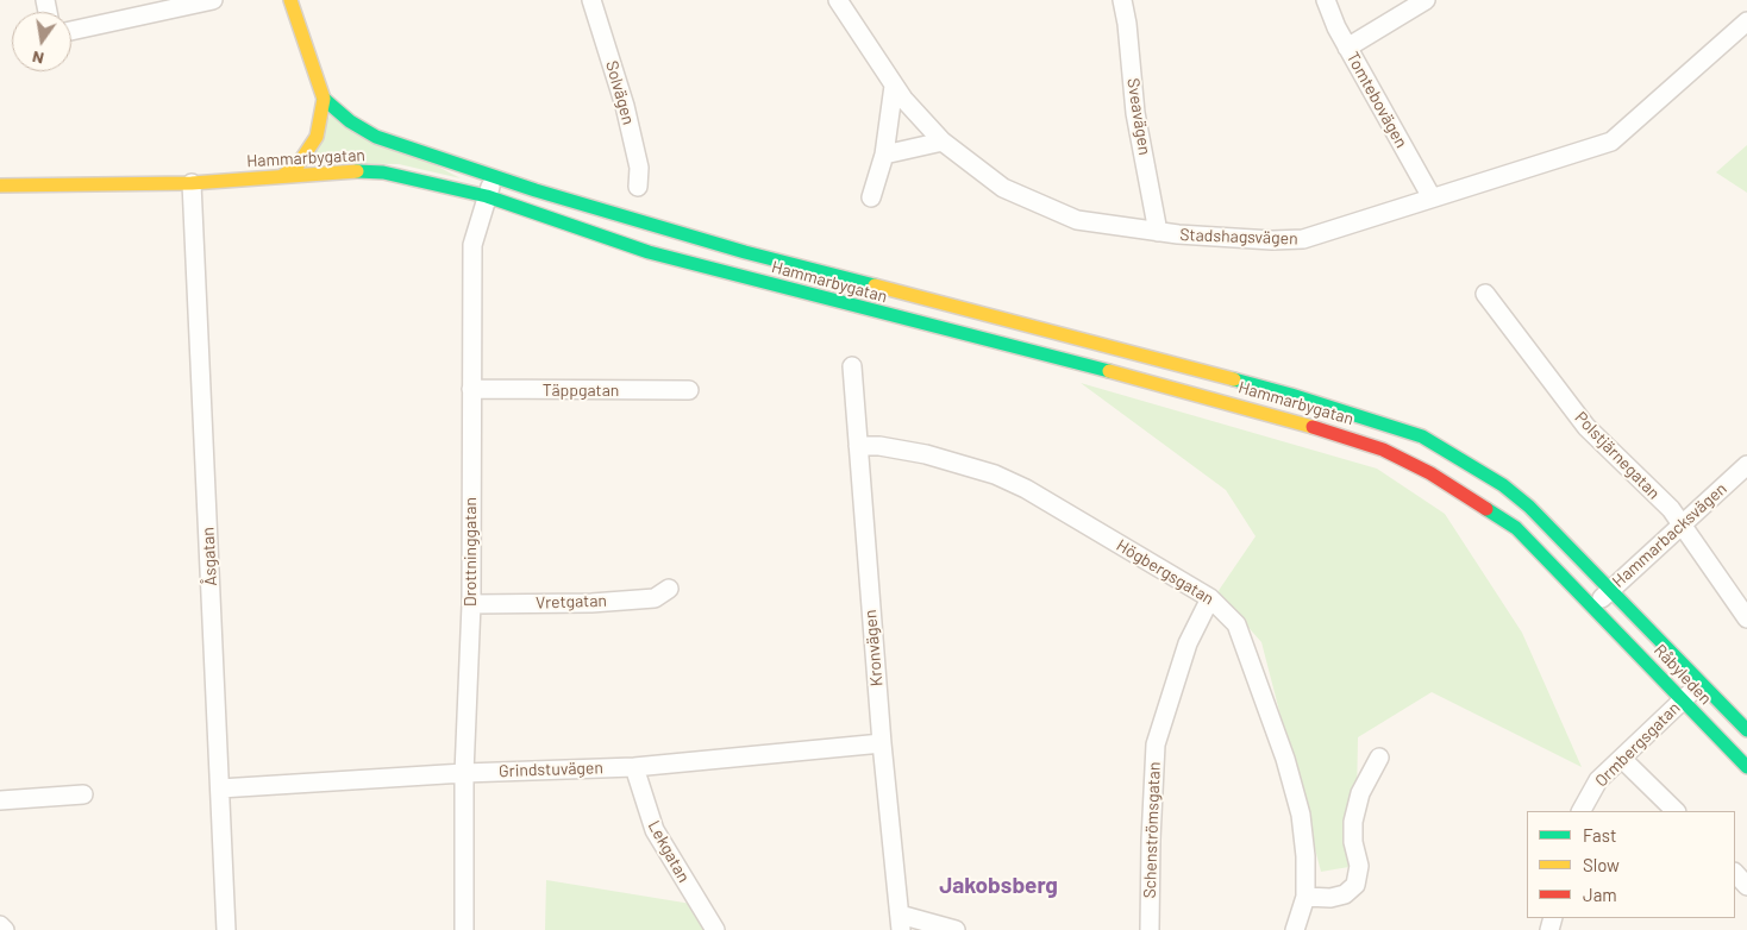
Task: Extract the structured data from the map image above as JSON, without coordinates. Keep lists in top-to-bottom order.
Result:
{
  "streets": {
    "main road": ["Hammarbygatan", "Råbyleden"],
    "street": [
      "Solvägen",
      "Tomtebovägen",
      "Sveavägen",
      "Stadshagsvägen",
      "Täppgatan",
      "Polstjärnegatan",
      "Hammarbacksvägen",
      "Drottninggatan",
      "Åsgatan",
      "Högbergsgatan",
      "Vretgatan",
      "Kronvägen",
      "Ormbergsgatan",
      "Grindstuvägen",
      "Schenströmsgatan",
      "Lekgatan"
    ]
  },
  "crossings": [
    ["Tomtebovägen", "Stadshagsvägen"],
    ["Sveavägen", "Stadshagsvägen"],
    ["Hammarbygatan", "Hammarbacksvägen"],
    ["Hammarbygatan", "Drottninggatan"],
    ["Hammarbygatan", "Åsgatan"],
    ["Hammarbygatan", "Råbyleden"],
    ["Täppgatan", "Drottninggatan"],
    ["Polstjärnegatan", "Hammarbacksvägen"],
    ["Hammarbacksvägen", "Råbyleden"],
    ["Drottninggatan", "Vretgatan"],
    ["Drottninggatan", "Grindstuvägen"],
    ["Åsgatan", "Grindstuvägen"],
    ["Högbergsgatan", "Kronvägen"],
    ["Högbergsgatan", "Schenströmsgatan"],
    ["Kronvägen", "Grindstuvägen"],
    ["Råbyleden", "Ormbergsgatan"],
    ["Grindstuvägen", "Lekgatan"]
  ],
  "districts": ["Jakobsberg"],
  "legend": ["Fast", "Slow", "Jam"],
  "north": "bottom"
}
